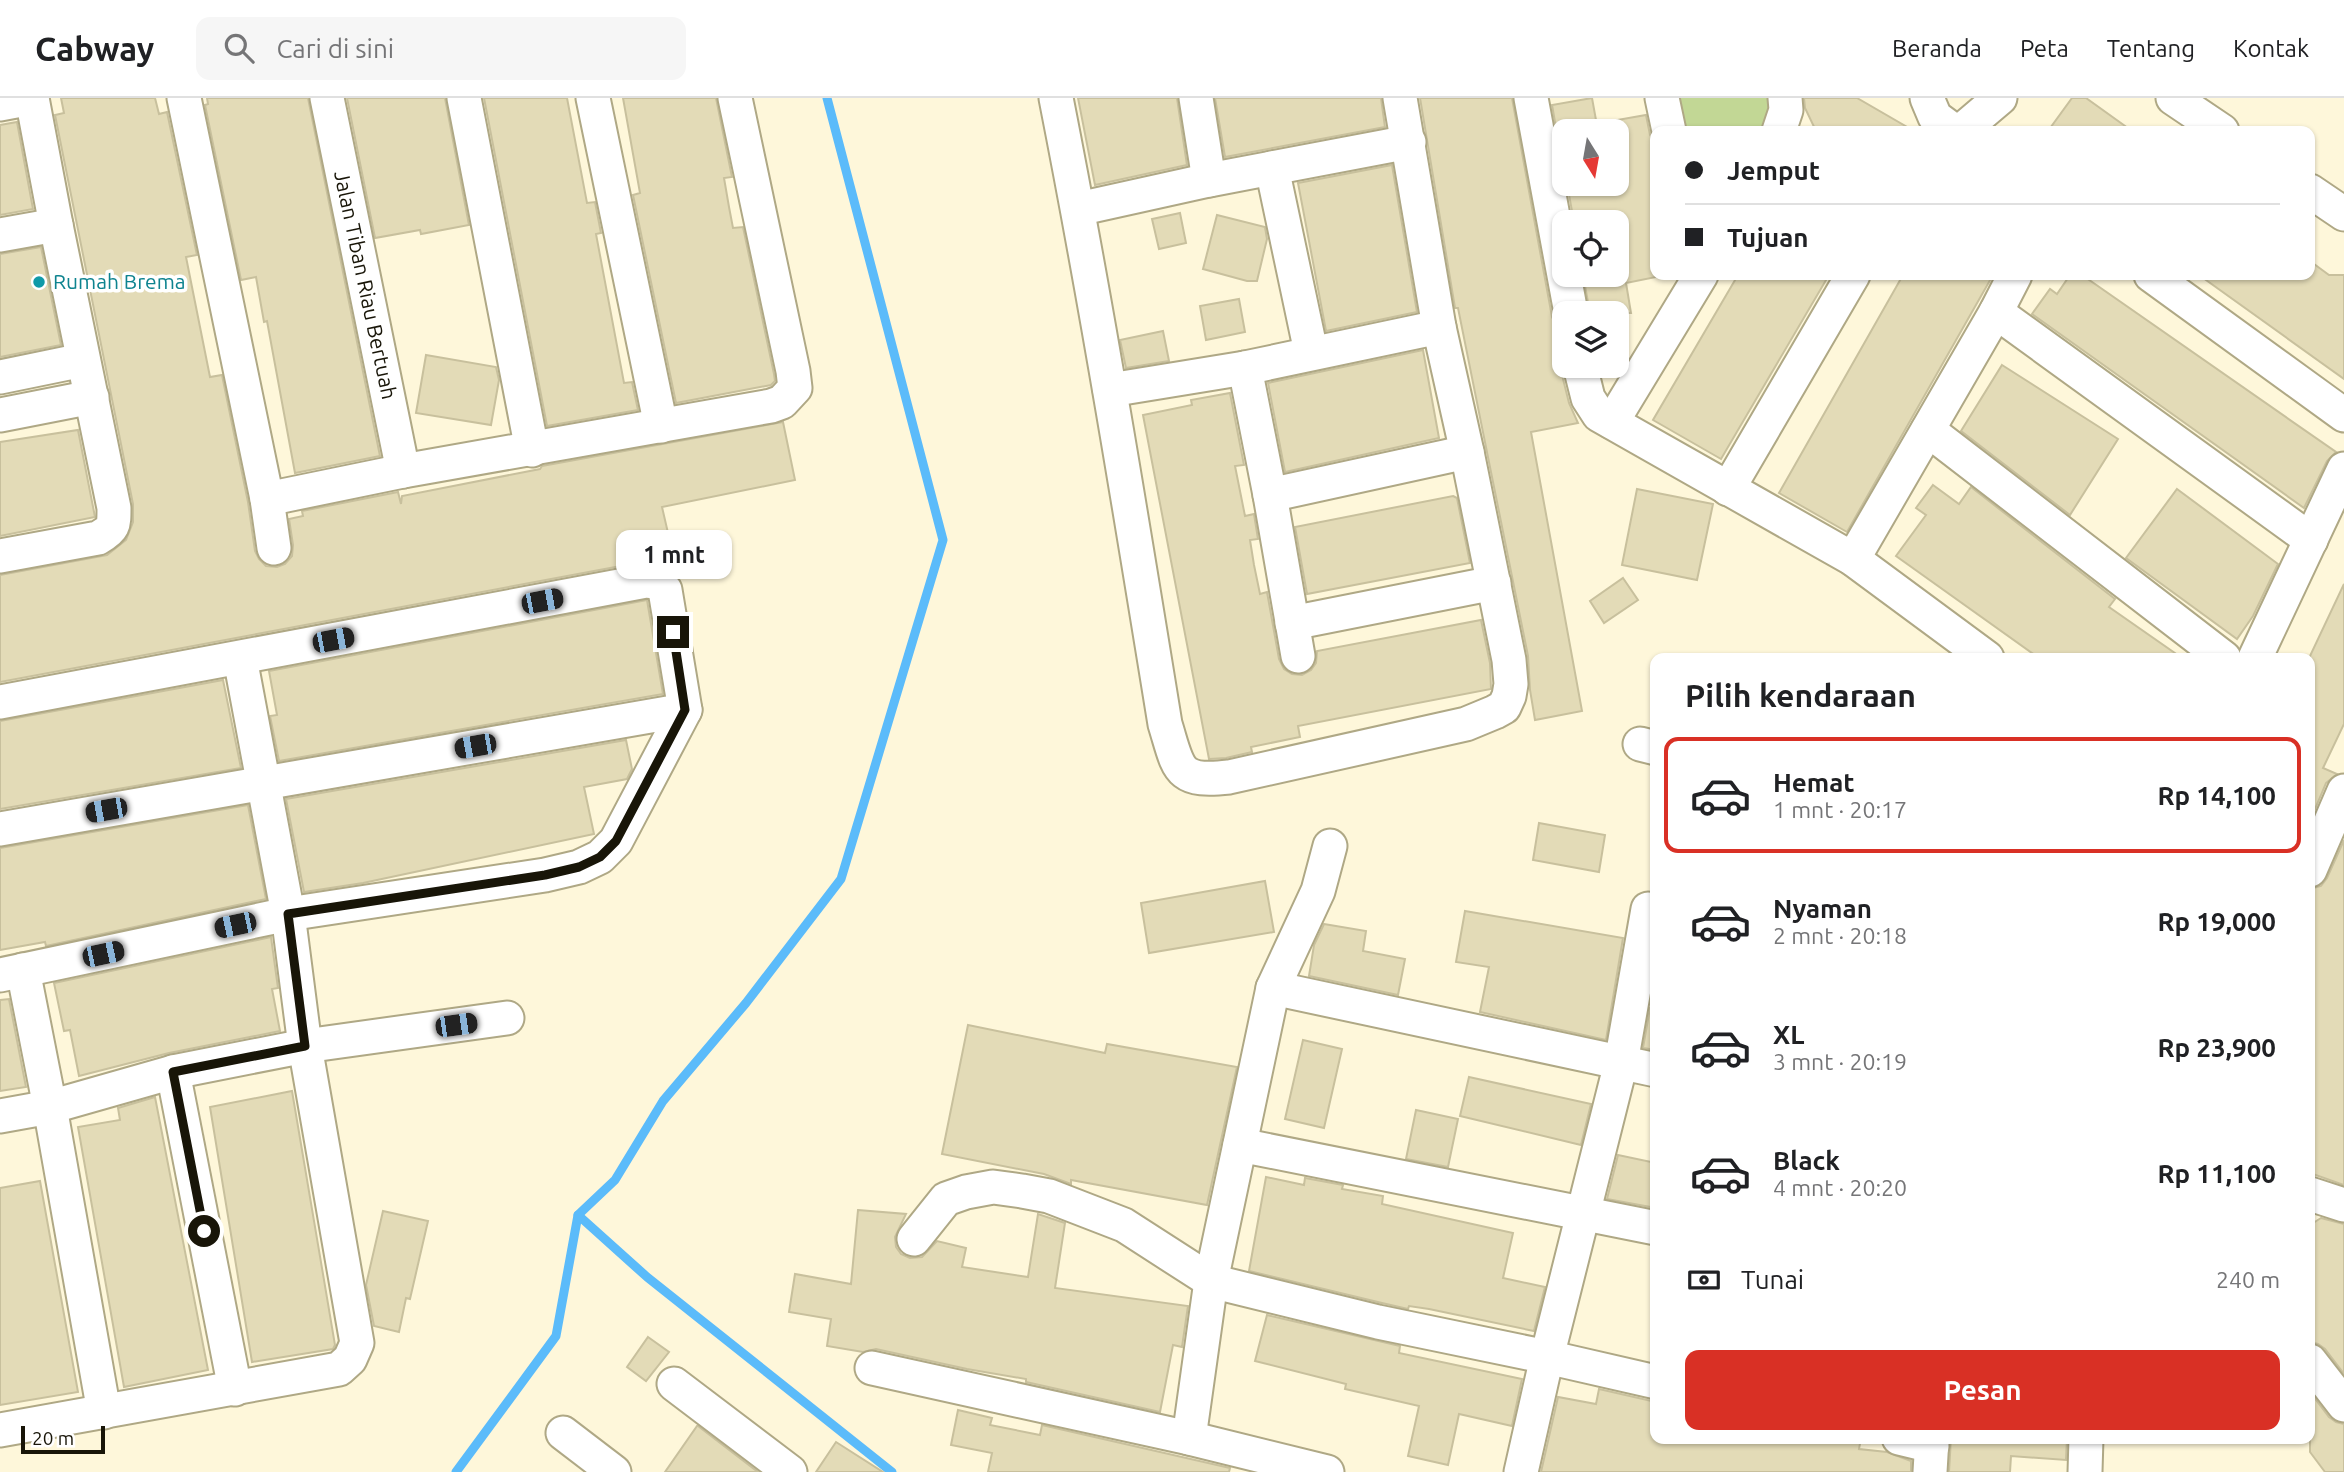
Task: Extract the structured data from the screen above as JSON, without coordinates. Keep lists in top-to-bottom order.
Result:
{
  "streets": {
    "street": ["Jalan Tiban Riau Bertuah"]
  },
  "places": ["Rumah Brema"],
  "scale_bar": "20 m",
  "north": "bottom",
  "page": {
    "header": "Cabway",
    "search": "Cari di sini",
    "nav": [
      "Beranda",
      "Peta",
      "Tentang",
      "Kontak"
    ],
    "banner": ["Jemput", "Tujuan"],
    "bubble": "1 mnt",
    "heading": "Pilih kendaraan",
    "list": [
      {
        "name": "Hemat",
        "note": "1 mnt · 20:17",
        "value": "Rp 14,100"
      },
      {
        "name": "Nyaman",
        "note": "2 mnt · 20:18",
        "value": "Rp 19,000"
      },
      {
        "name": "XL",
        "note": "3 mnt · 20:19",
        "value": "Rp 23,900"
      },
      {
        "name": "Black",
        "note": "4 mnt · 20:20",
        "value": "Rp 11,100"
      }
    ],
    "pay": ["Tunai", "240 m"],
    "buttons": "Pesan",
    "scale": "20 m"
  }
}
